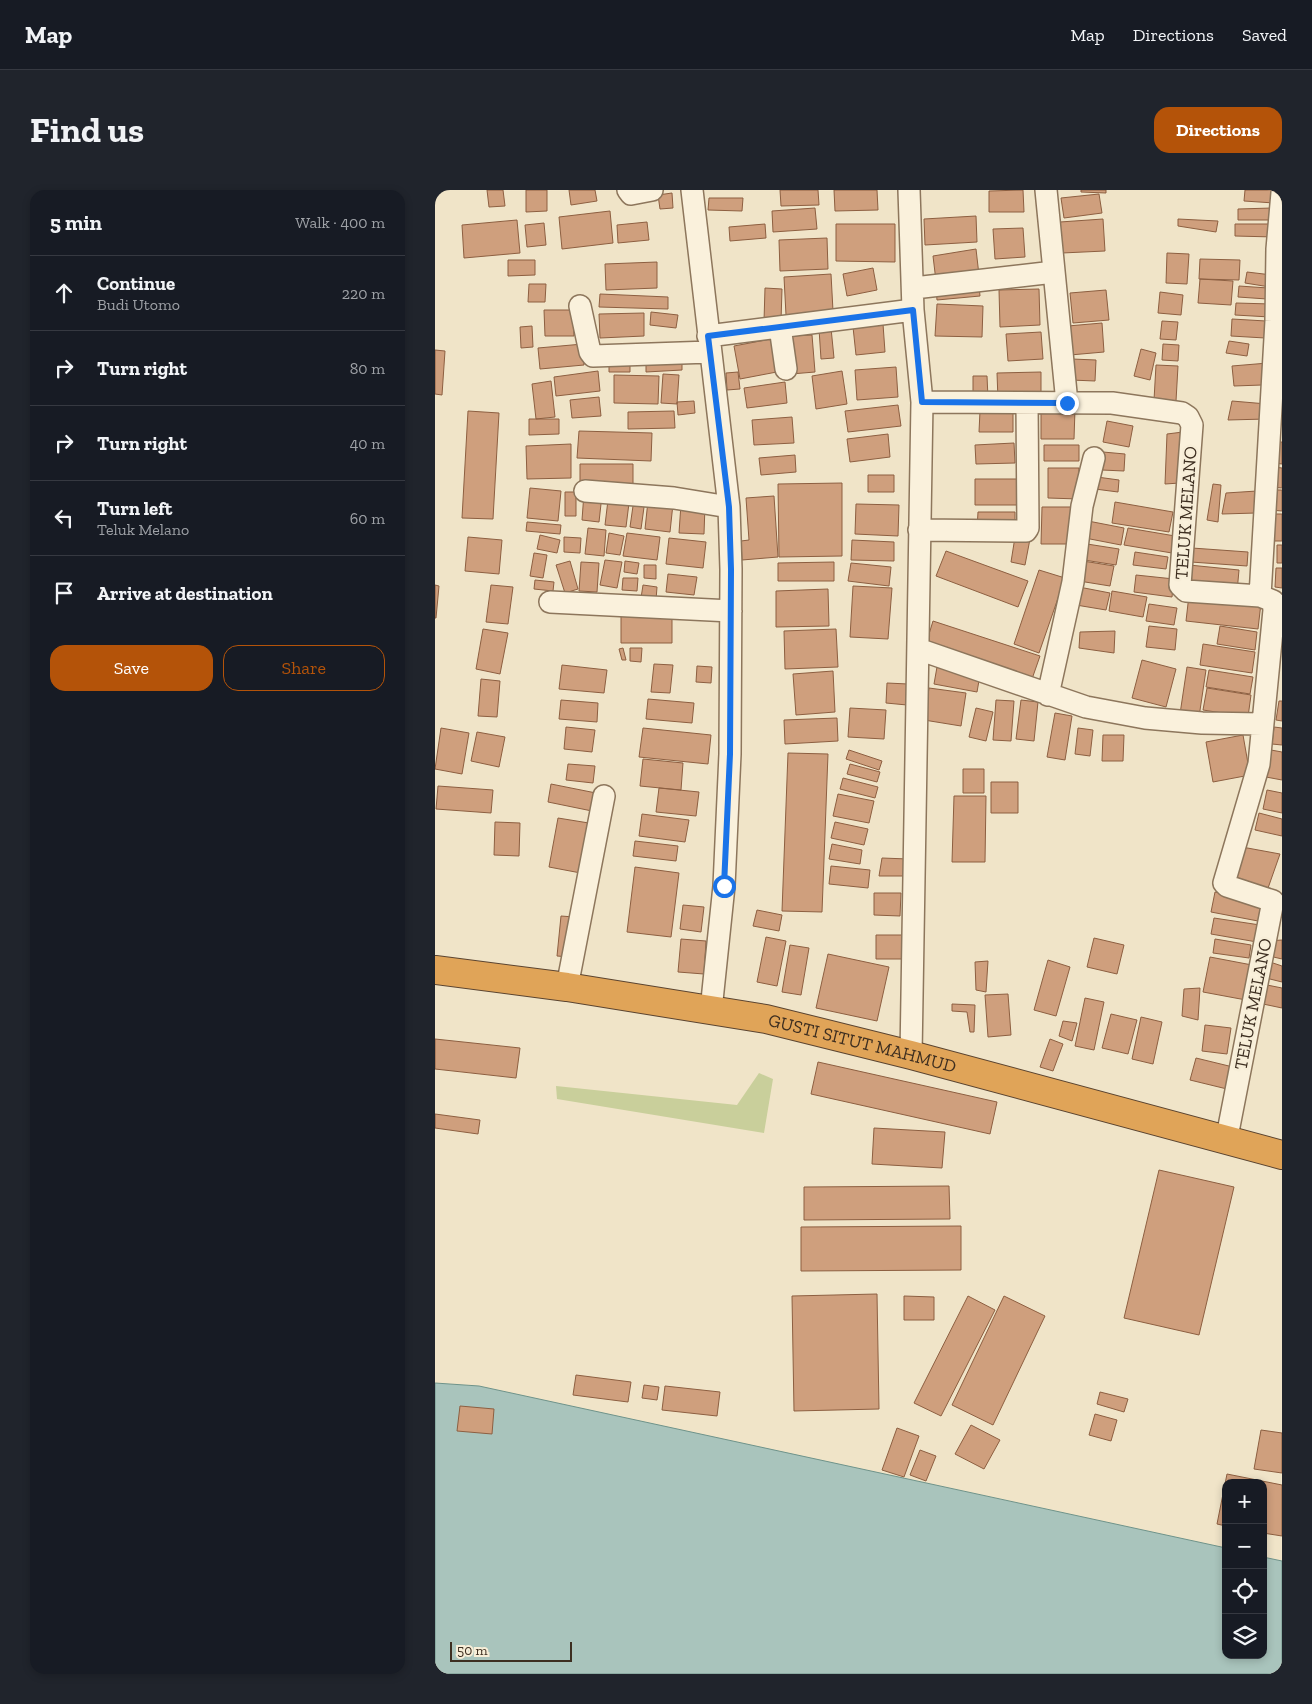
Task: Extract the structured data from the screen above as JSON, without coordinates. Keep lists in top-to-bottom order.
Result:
{
  "streets": {
    "highway": ["GUSTI SITUT MAHMUD"],
    "street": ["TELUK MELANO"]
  },
  "crossings": [
    ["TELUK MELANO", "GUSTI SITUT MAHMUD"]
  ],
  "scale_bar": "50 m",
  "page": {
    "header": "Map",
    "nav": ["Map", "Directions", "Saved"],
    "buttons": [
      "Directions",
      ["Save", "Share"]
    ],
    "title": "Find us",
    "heading": ["5 min", "Walk · 400 m"],
    "list": [
      ["Continue", "Budi Utomo", "220 m"],
      ["Turn right", "80 m"],
      ["Turn right", "40 m"],
      ["Turn left", "Teluk Melano", "60 m"],
      "Arrive at destination"
    ],
    "map_buttons": ["+", "−"],
    "scale": "50 m"
  }
}
